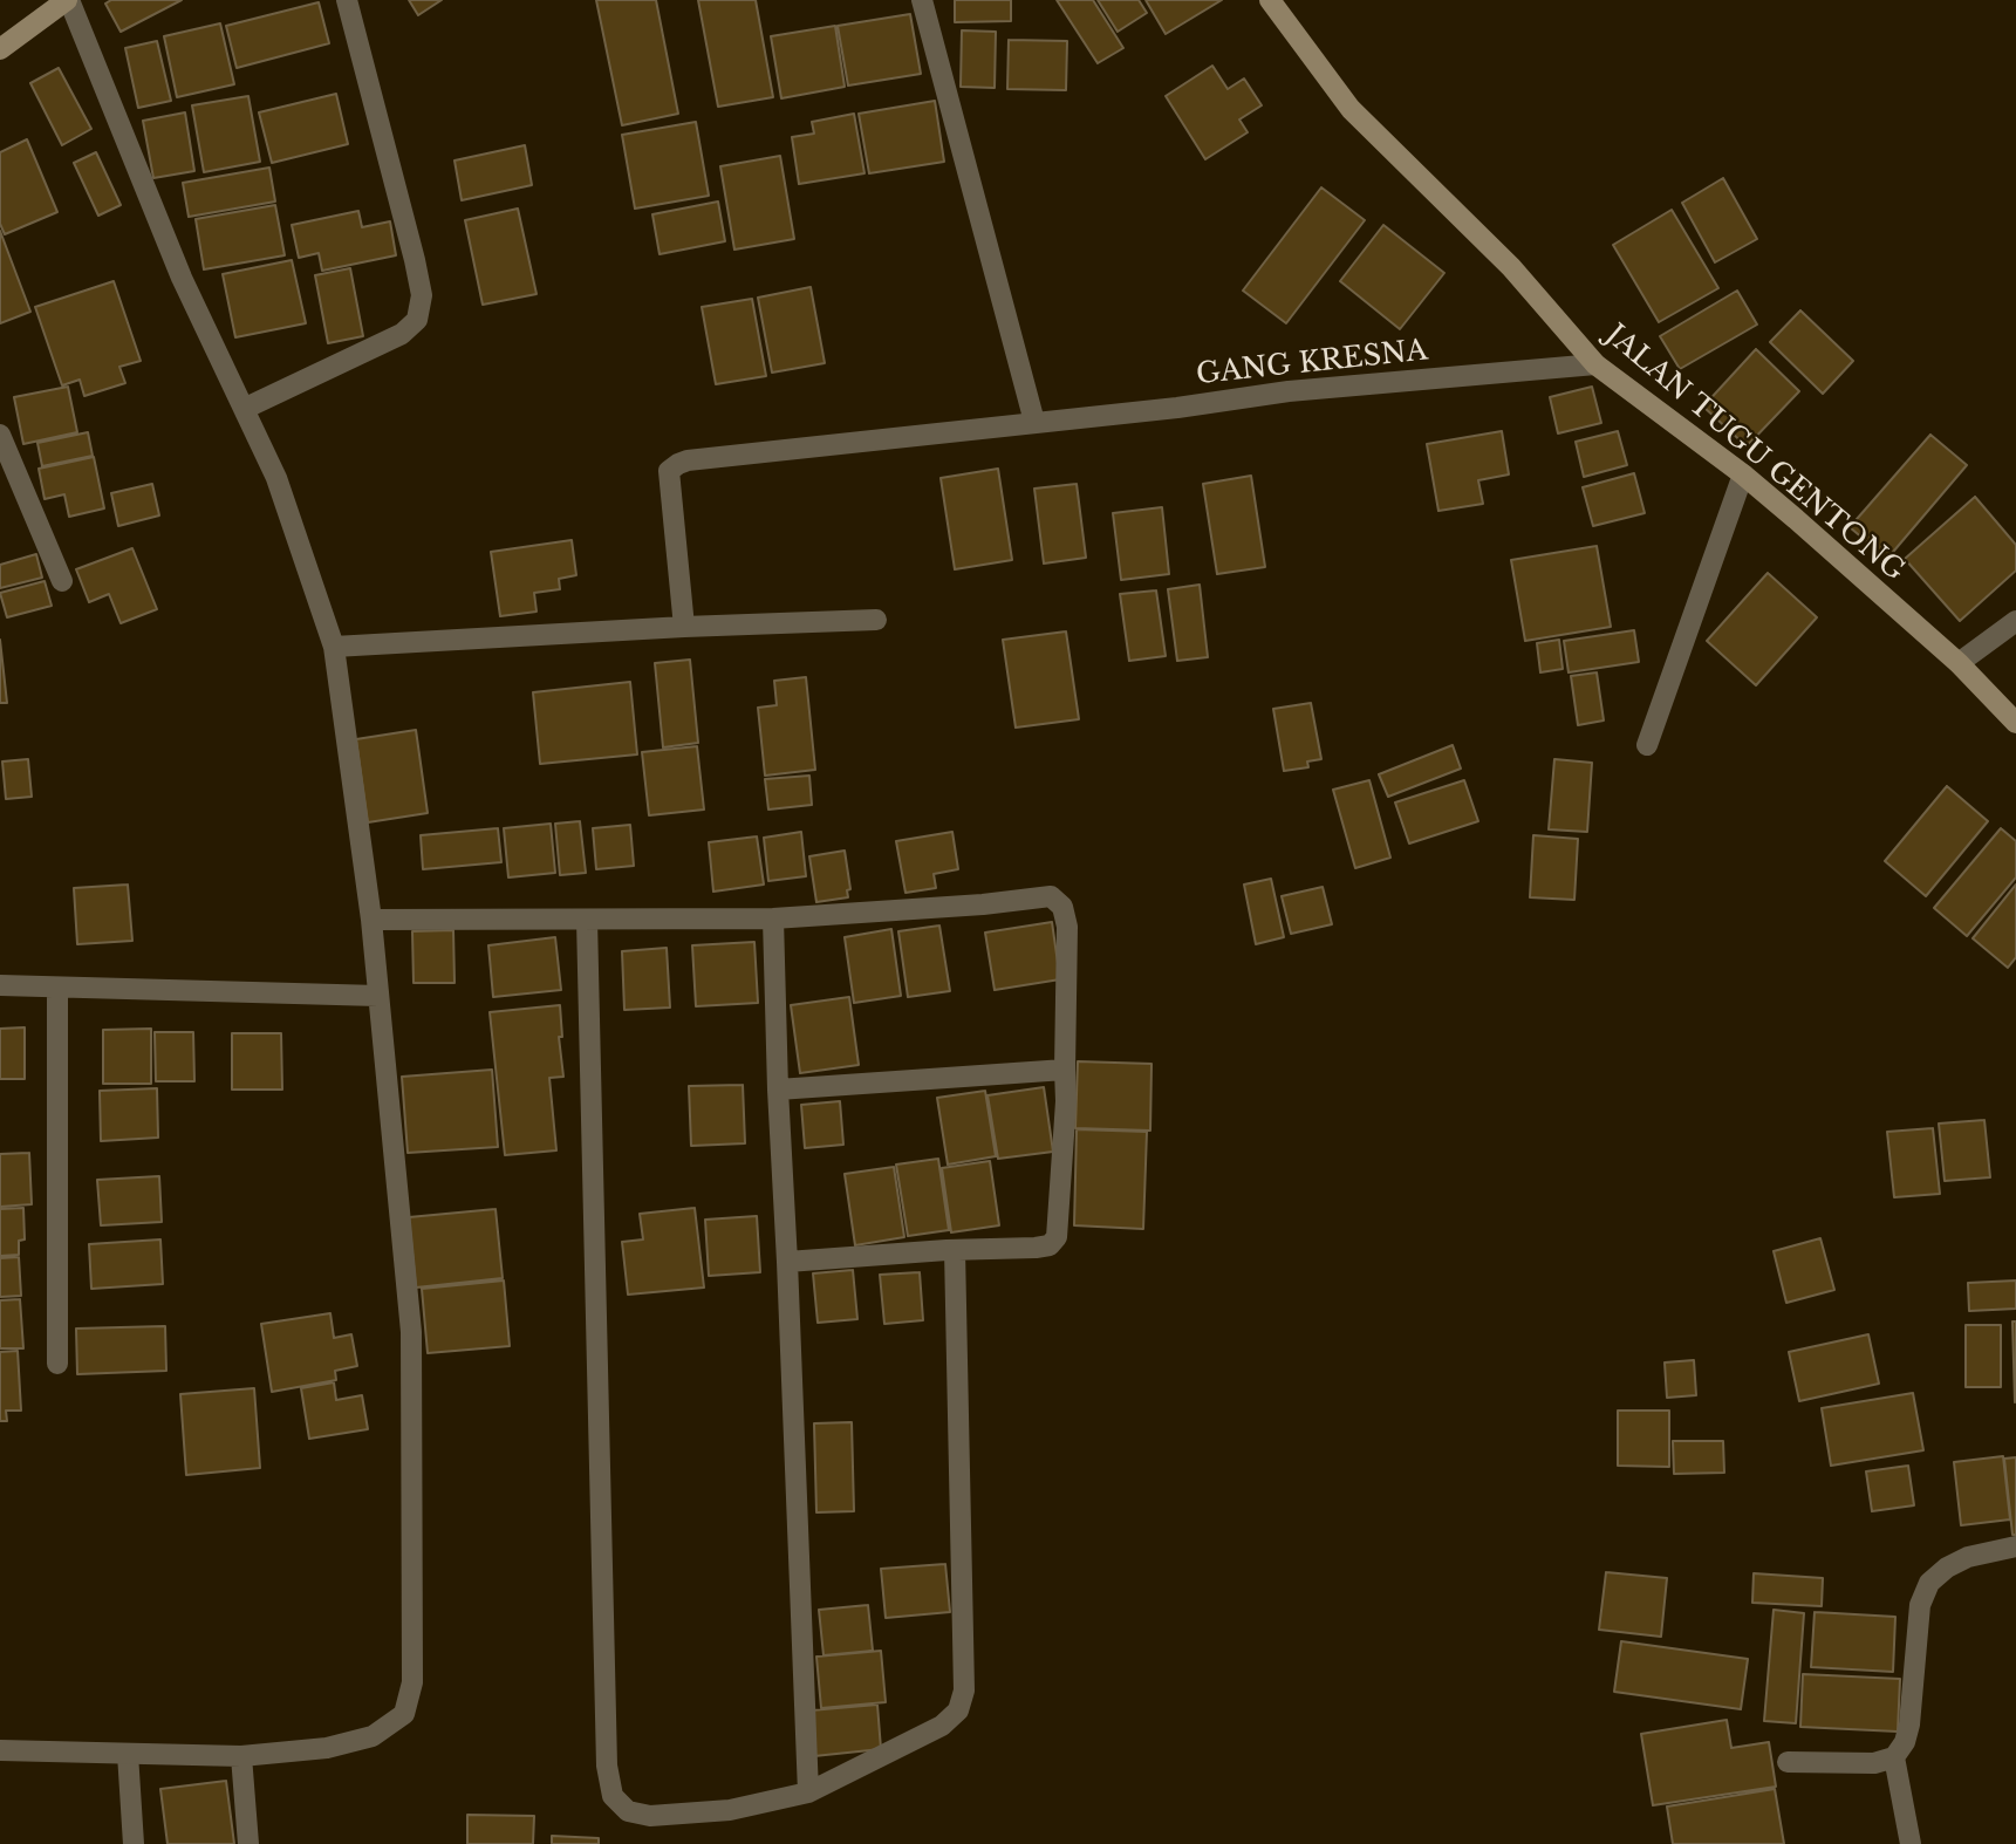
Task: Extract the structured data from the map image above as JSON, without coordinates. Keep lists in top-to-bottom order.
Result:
{
  "streets": {
    "main road": ["JALAN TUGU GENTONG"],
    "street": ["GANG KRESNA"]
  },
  "crossings": [
    ["GANG KRESNA", "JALAN TUGU GENTONG"]
  ]
}
